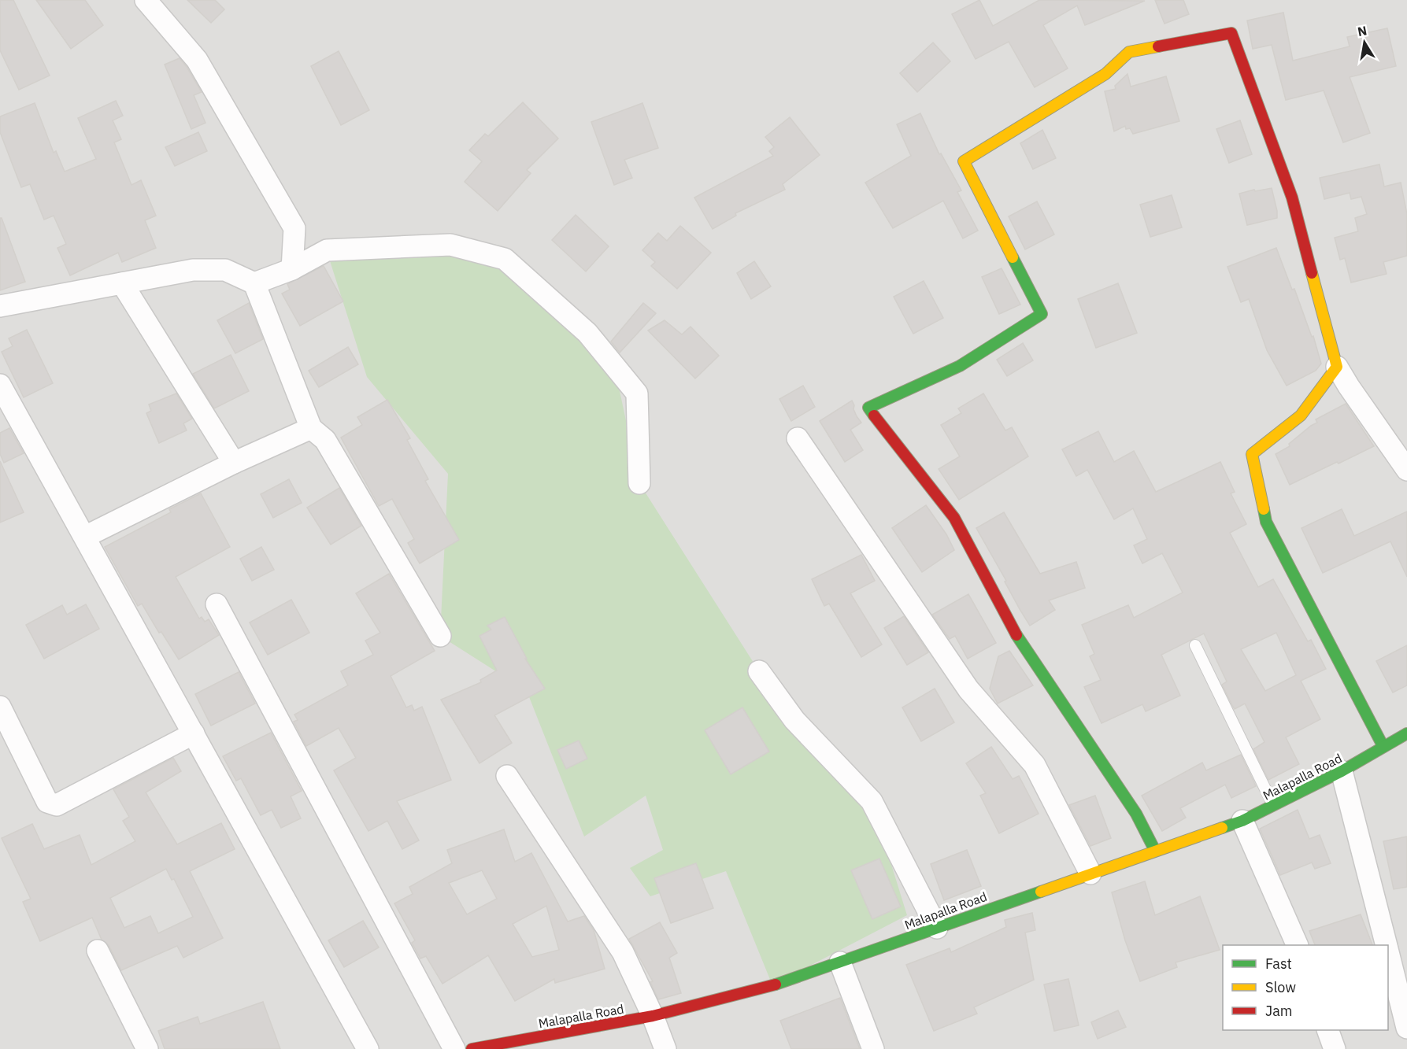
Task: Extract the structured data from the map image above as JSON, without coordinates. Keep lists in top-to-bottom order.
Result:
{
  "streets": {
    "street": ["Malapalla Road"]
  },
  "legend": ["Fast", "Slow", "Jam"],
  "north": "top"
}
